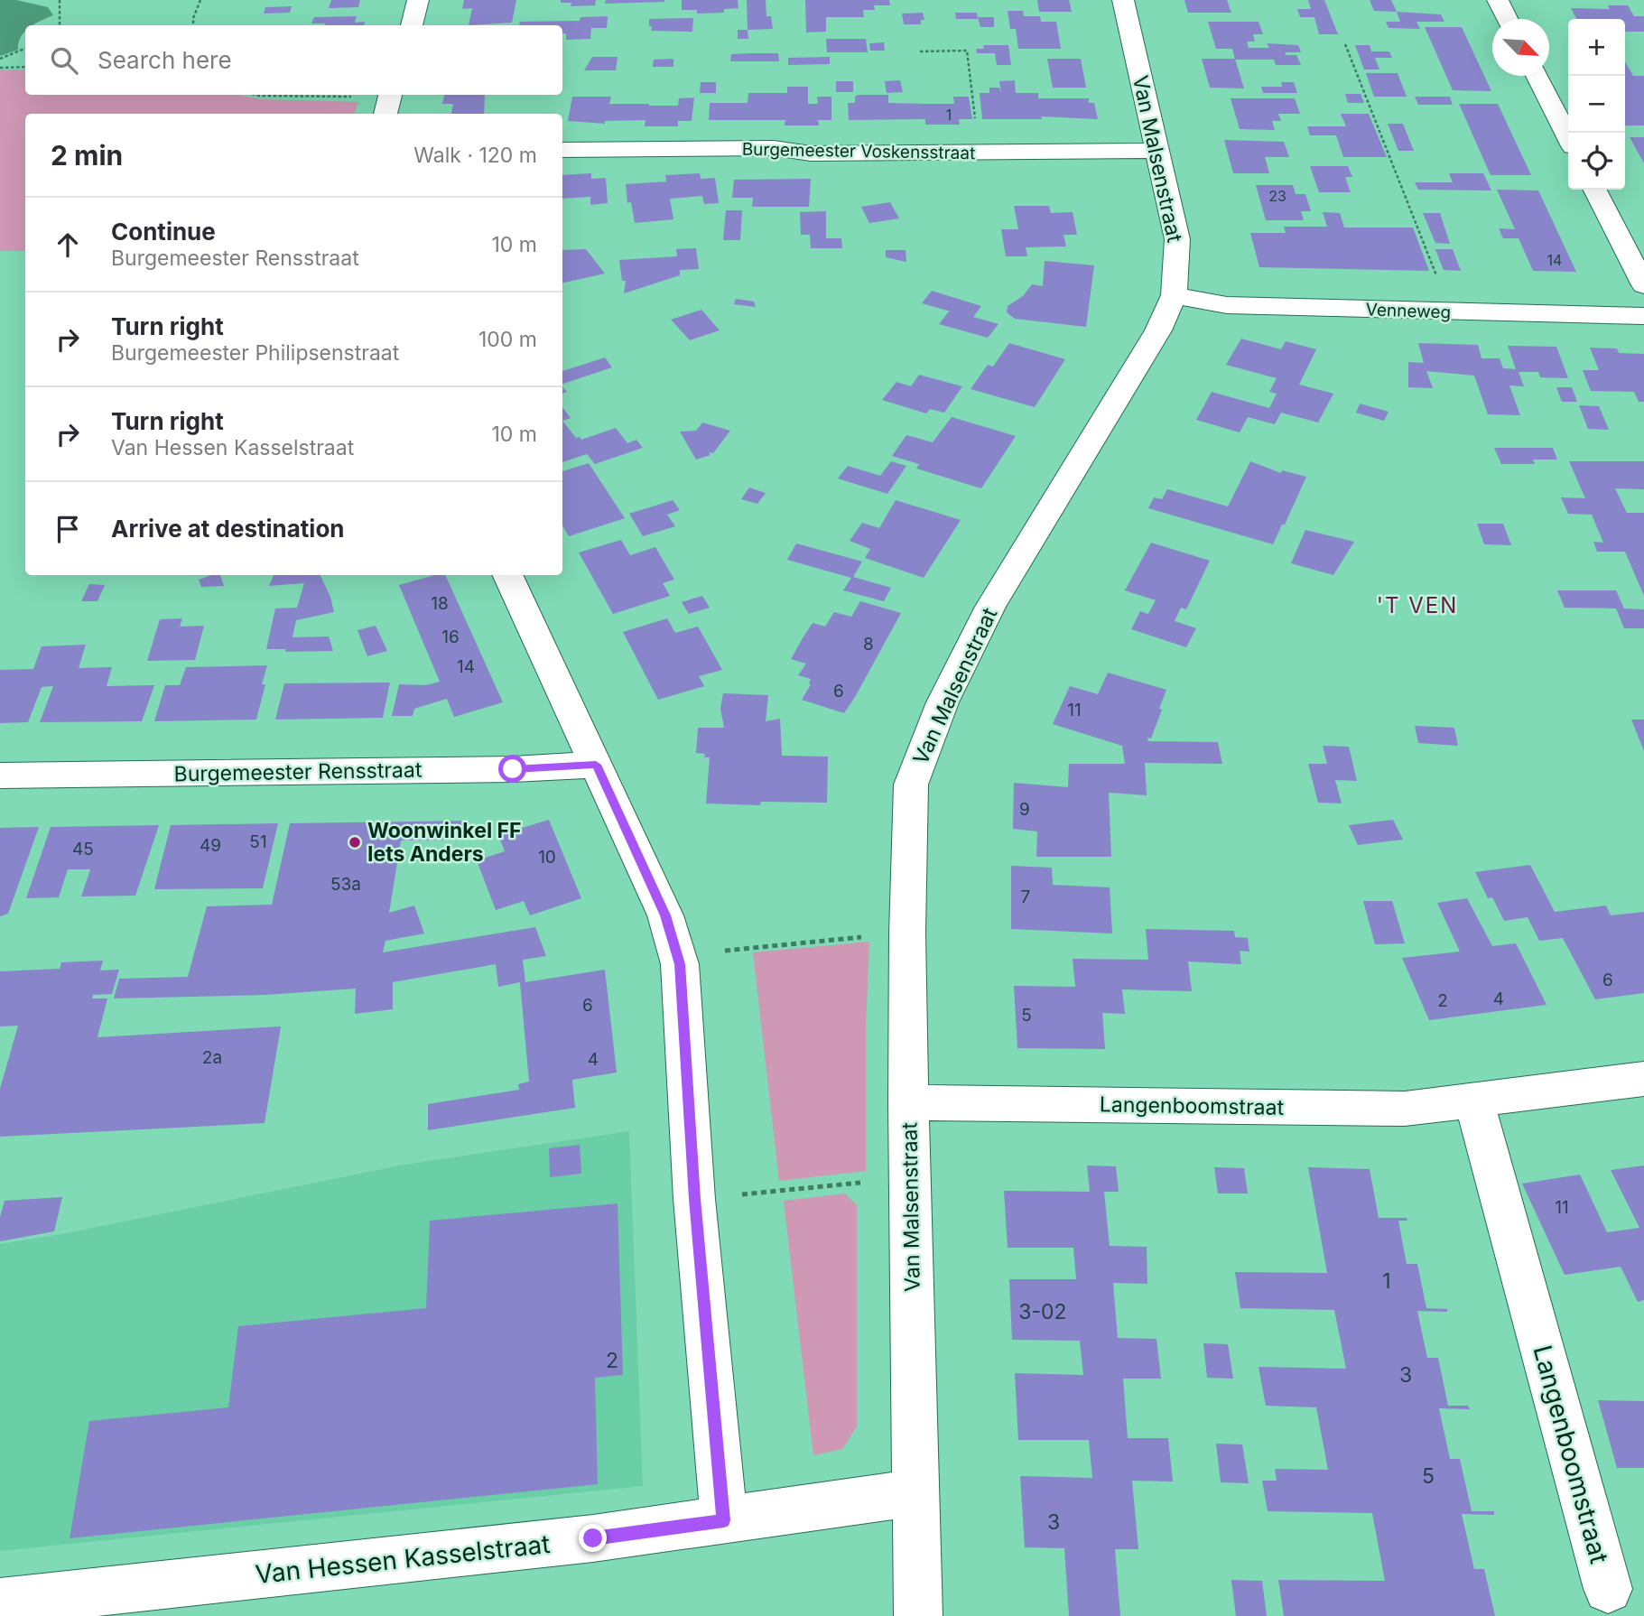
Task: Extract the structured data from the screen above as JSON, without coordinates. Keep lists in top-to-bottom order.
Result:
{
  "streets": {
    "street": [
      "Burgemeester Voskensstraat",
      "Van Malsenstraat",
      "Venneweg",
      "Burgemeester Rensstraat",
      "Langenboomstraat",
      "Van Hessen Kasselstraat"
    ]
  },
  "crossings": [
    ["Burgemeester Voskensstraat", "Van Malsenstraat"],
    ["Van Malsenstraat", "Venneweg"],
    ["Van Malsenstraat", "Langenboomstraat"],
    ["Van Malsenstraat", "Van Hessen Kasselstraat"]
  ],
  "districts": ["'T VEN"],
  "places": ["Woonwinkel FF Iets Anders"],
  "house_numbers": [
    "1",
    "23",
    "14",
    "18",
    "16",
    "8",
    "14",
    "6",
    "11",
    "9",
    "51",
    "49",
    "45",
    "10",
    "53a",
    "7",
    "6",
    "4",
    "2",
    "6",
    "5",
    "2a",
    "4",
    "11",
    "1",
    "3-02",
    "2",
    "3",
    "5",
    "3"
  ],
  "north": "bottom right",
  "page": {
    "map_buttons": ["+", "−"],
    "search": "Search here",
    "heading": ["2 min", "Walk · 120 m"],
    "list": [
      ["Continue", "Burgemeester Rensstraat", "10 m"],
      ["Turn right", "Burgemeester Philipsenstraat", "100 m"],
      ["Turn right", "Van Hessen Kasselstraat", "10 m"],
      "Arrive at destination"
    ]
  }
}
